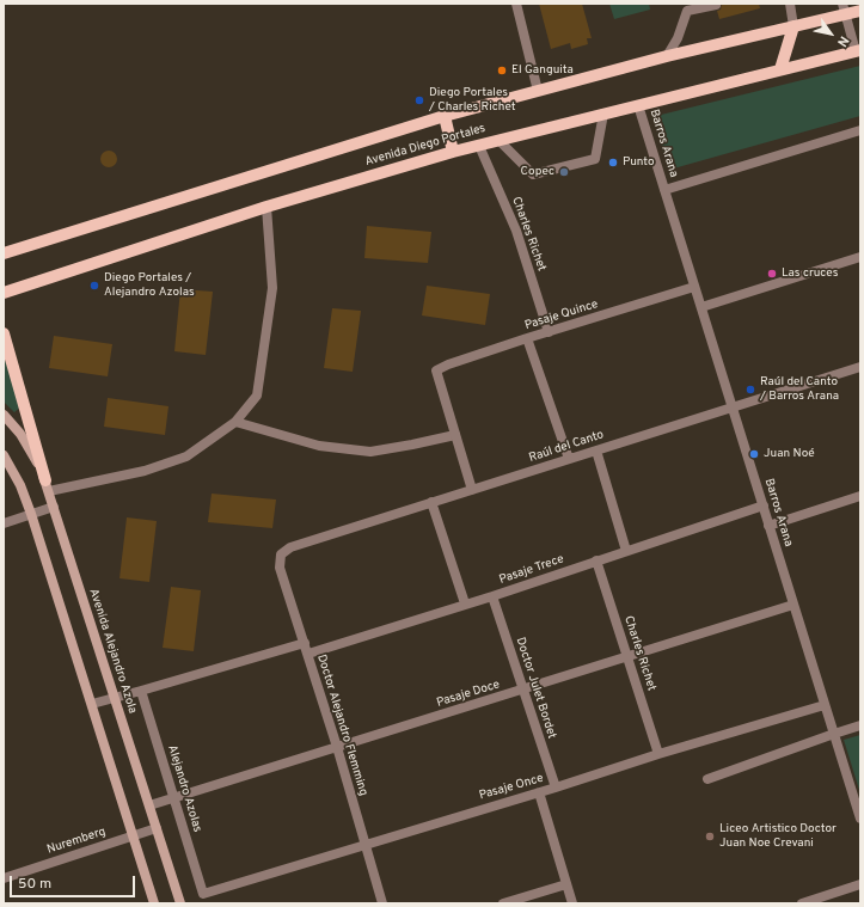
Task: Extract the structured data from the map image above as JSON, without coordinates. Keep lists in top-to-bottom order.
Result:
{
  "streets": {
    "main road": ["Avenida Diego Portales", "Avenida Alejandro Azola"],
    "street": [
      "Barros Arana",
      "Charles Richet",
      "Pasaje Quince",
      "Raúl del Canto",
      "Pasaje Trece",
      "Doctor Julet Bordet",
      "Pasaje Doce",
      "Doctor Alejandro Flemming",
      "Pasaje Once",
      "Alejandro Azolas",
      "Nuremberg"
    ]
  },
  "crossings": [
    ["Barros Arana", "Avenida Diego Portales"],
    ["Barros Arana", "Pasaje Quince"],
    ["Barros Arana", "Raúl del Canto"],
    ["Barros Arana", "Pasaje Trece"],
    ["Barros Arana", "Pasaje Doce"],
    ["Barros Arana", "Pasaje Once"],
    ["Avenida Diego Portales", "Charles Richet"],
    ["Charles Richet", "Pasaje Quince"],
    ["Charles Richet", "Pasaje Trece"],
    ["Charles Richet", "Pasaje Doce"],
    ["Charles Richet", "Pasaje Once"],
    ["Raúl del Canto", "Doctor Alejandro Flemming"],
    ["Pasaje Trece", "Doctor Julet Bordet"],
    ["Pasaje Trece", "Doctor Alejandro Flemming"],
    ["Avenida Alejandro Azola", "Pasaje Doce"],
    ["Avenida Alejandro Azola", "Nuremberg"],
    ["Doctor Julet Bordet", "Pasaje Doce"],
    ["Doctor Julet Bordet", "Pasaje Once"],
    ["Pasaje Doce", "Doctor Alejandro Flemming"],
    ["Pasaje Doce", "Alejandro Azolas"],
    ["Doctor Alejandro Flemming", "Pasaje Once"],
    ["Pasaje Once", "Alejandro Azolas"]
  ],
  "places": [
    "El Ganguita",
    "Diego Portales / Charles Richet",
    "Punto",
    "Copec",
    "Las cruces",
    "Diego Portales / Alejandro Azolas",
    "Raúl del Canto / Barros Arana",
    "Juan Noé",
    "Liceo Artistico Doctor Juan Noe Crevani"
  ],
  "scale_bar": "50 m",
  "north": "bottom right"
}
